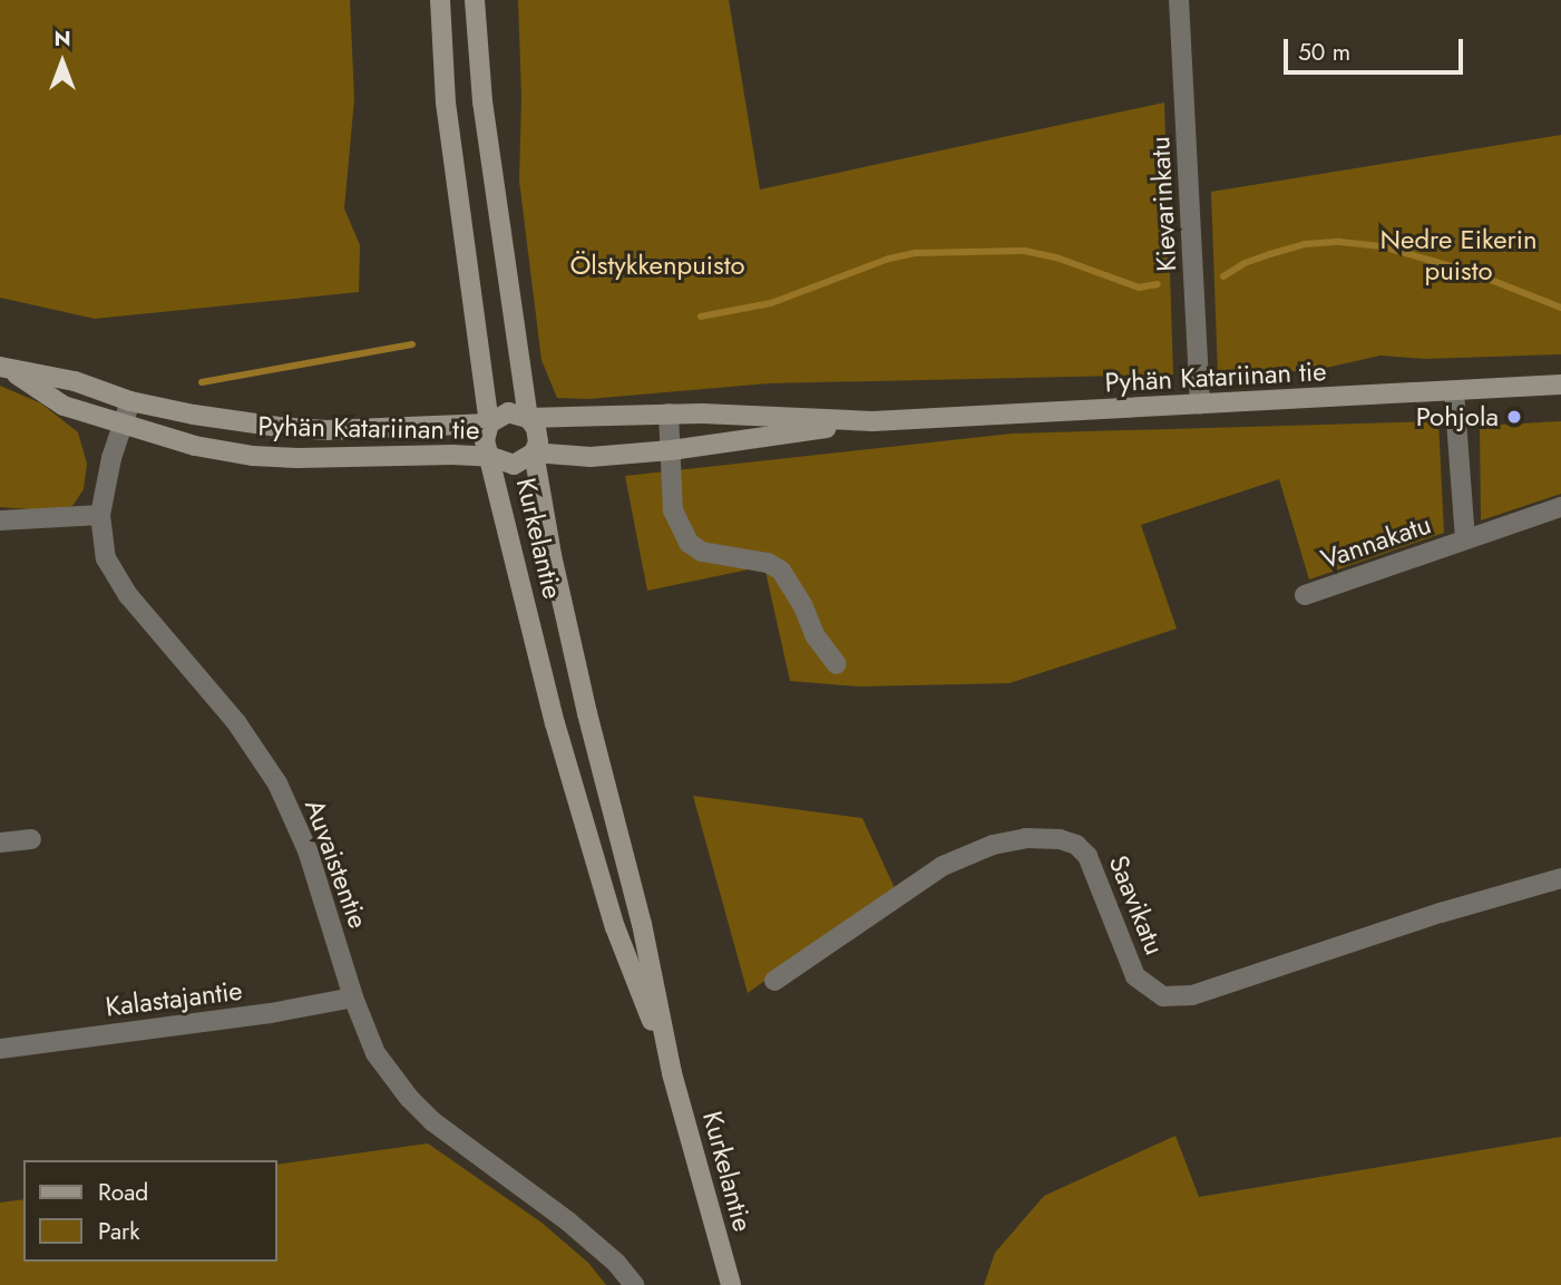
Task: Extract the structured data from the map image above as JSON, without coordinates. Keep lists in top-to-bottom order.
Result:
{
  "streets": {
    "street": [
      "Kievarinkatu",
      "Pyhän Katariinan tie",
      "Kurkelantie",
      "Vannakatu",
      "Auvaistentie",
      "Saavikatu",
      "Kalastajantie"
    ]
  },
  "crossings": [
    ["Kievarinkatu", "Pyhän Katariinan tie"],
    ["Pyhän Katariinan tie", "Kurkelantie"],
    ["Pyhän Katariinan tie", "Vannakatu"],
    ["Pyhän Katariinan tie", "Auvaistentie"],
    ["Auvaistentie", "Kalastajantie"]
  ],
  "parks": ["Nedre Eikerin puisto", "Ölstykkenpuisto"],
  "places": ["Pohjola"],
  "legend": ["Road", "Park"],
  "scale_bar": "50 m",
  "north": "top"
}
